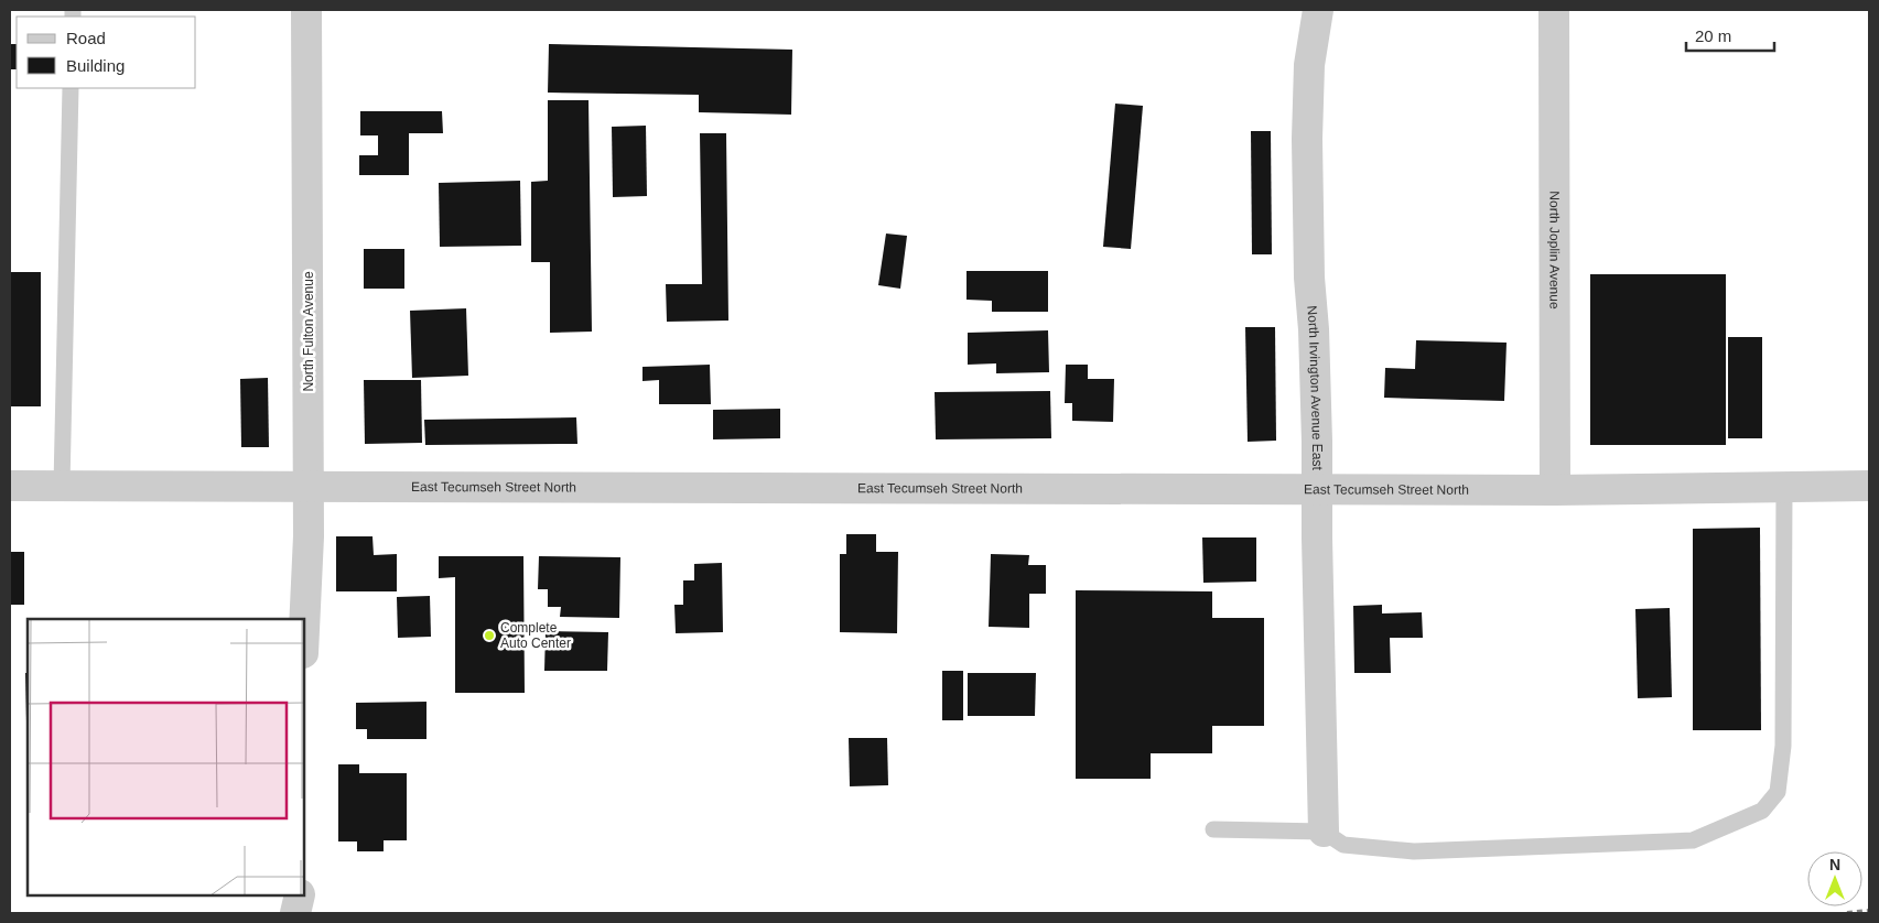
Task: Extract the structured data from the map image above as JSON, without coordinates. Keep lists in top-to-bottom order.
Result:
{
  "streets": {
    "street": [
      "North Joplin Avenue",
      "North Fulton Avenue",
      "North Irvington Avenue East",
      "East Tecumseh Street North"
    ]
  },
  "crossings": [
    ["North Joplin Avenue", "East Tecumseh Street North"],
    ["North Fulton Avenue", "East Tecumseh Street North"],
    ["North Irvington Avenue East", "East Tecumseh Street North"]
  ],
  "places": ["Complete Auto Center"],
  "legend": ["Road", "Building"],
  "scale_bar": "20 m",
  "north": "top"
}
